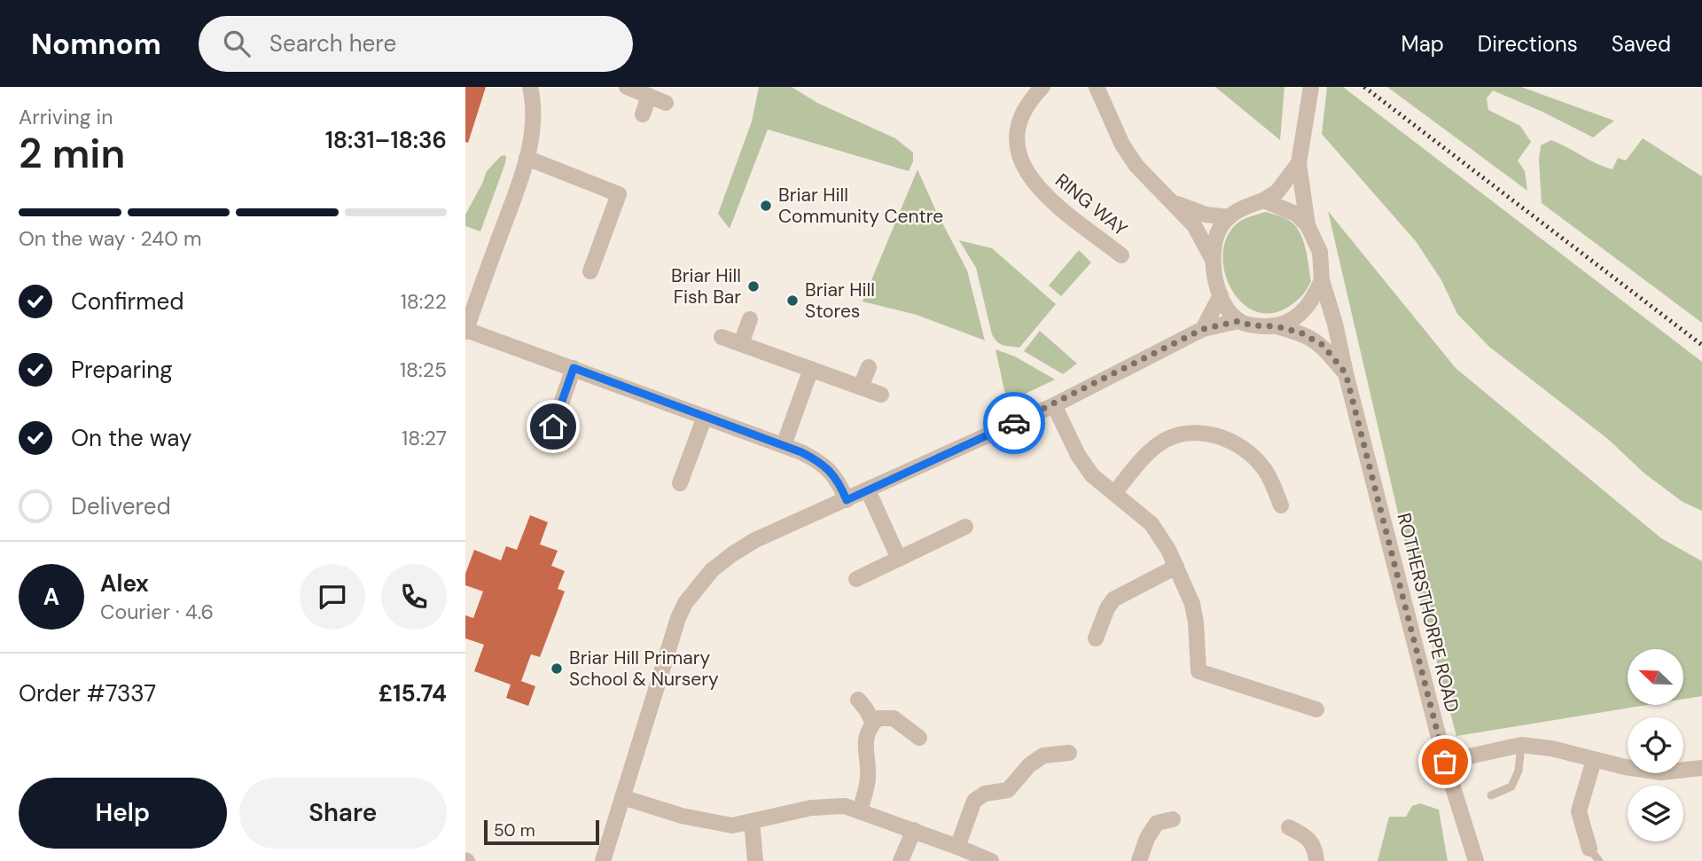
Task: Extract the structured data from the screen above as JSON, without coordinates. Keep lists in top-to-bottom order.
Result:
{
  "streets": {
    "street": ["RING WAY", "ROTHERSTHORPE ROAD"]
  },
  "places": [
    "Briar Hill Community Centre",
    "Briar Hill Fish Bar",
    "Briar Hill Stores",
    "Briar Hill Primary School & Nursery"
  ],
  "scale_bar": "50 m",
  "north": "top left",
  "page": {
    "header": "Nomnom",
    "search": "Search here",
    "nav": ["Map", "Directions", "Saved"],
    "heading": ["2 min", "Arriving in", "18:31–18:36"],
    "panel": [
      "Alex",
      "Courier · 4.6",
      "Order #7337",
      "£15.74"
    ],
    "bar": "On the way · 240 m",
    "list": [
      ["Confirmed", "18:22"],
      ["Preparing", "18:25"],
      ["On the way", "18:27"],
      "Delivered"
    ],
    "round": "A",
    "buttons": ["Help", "Share"],
    "scale": "50 m"
  }
}
